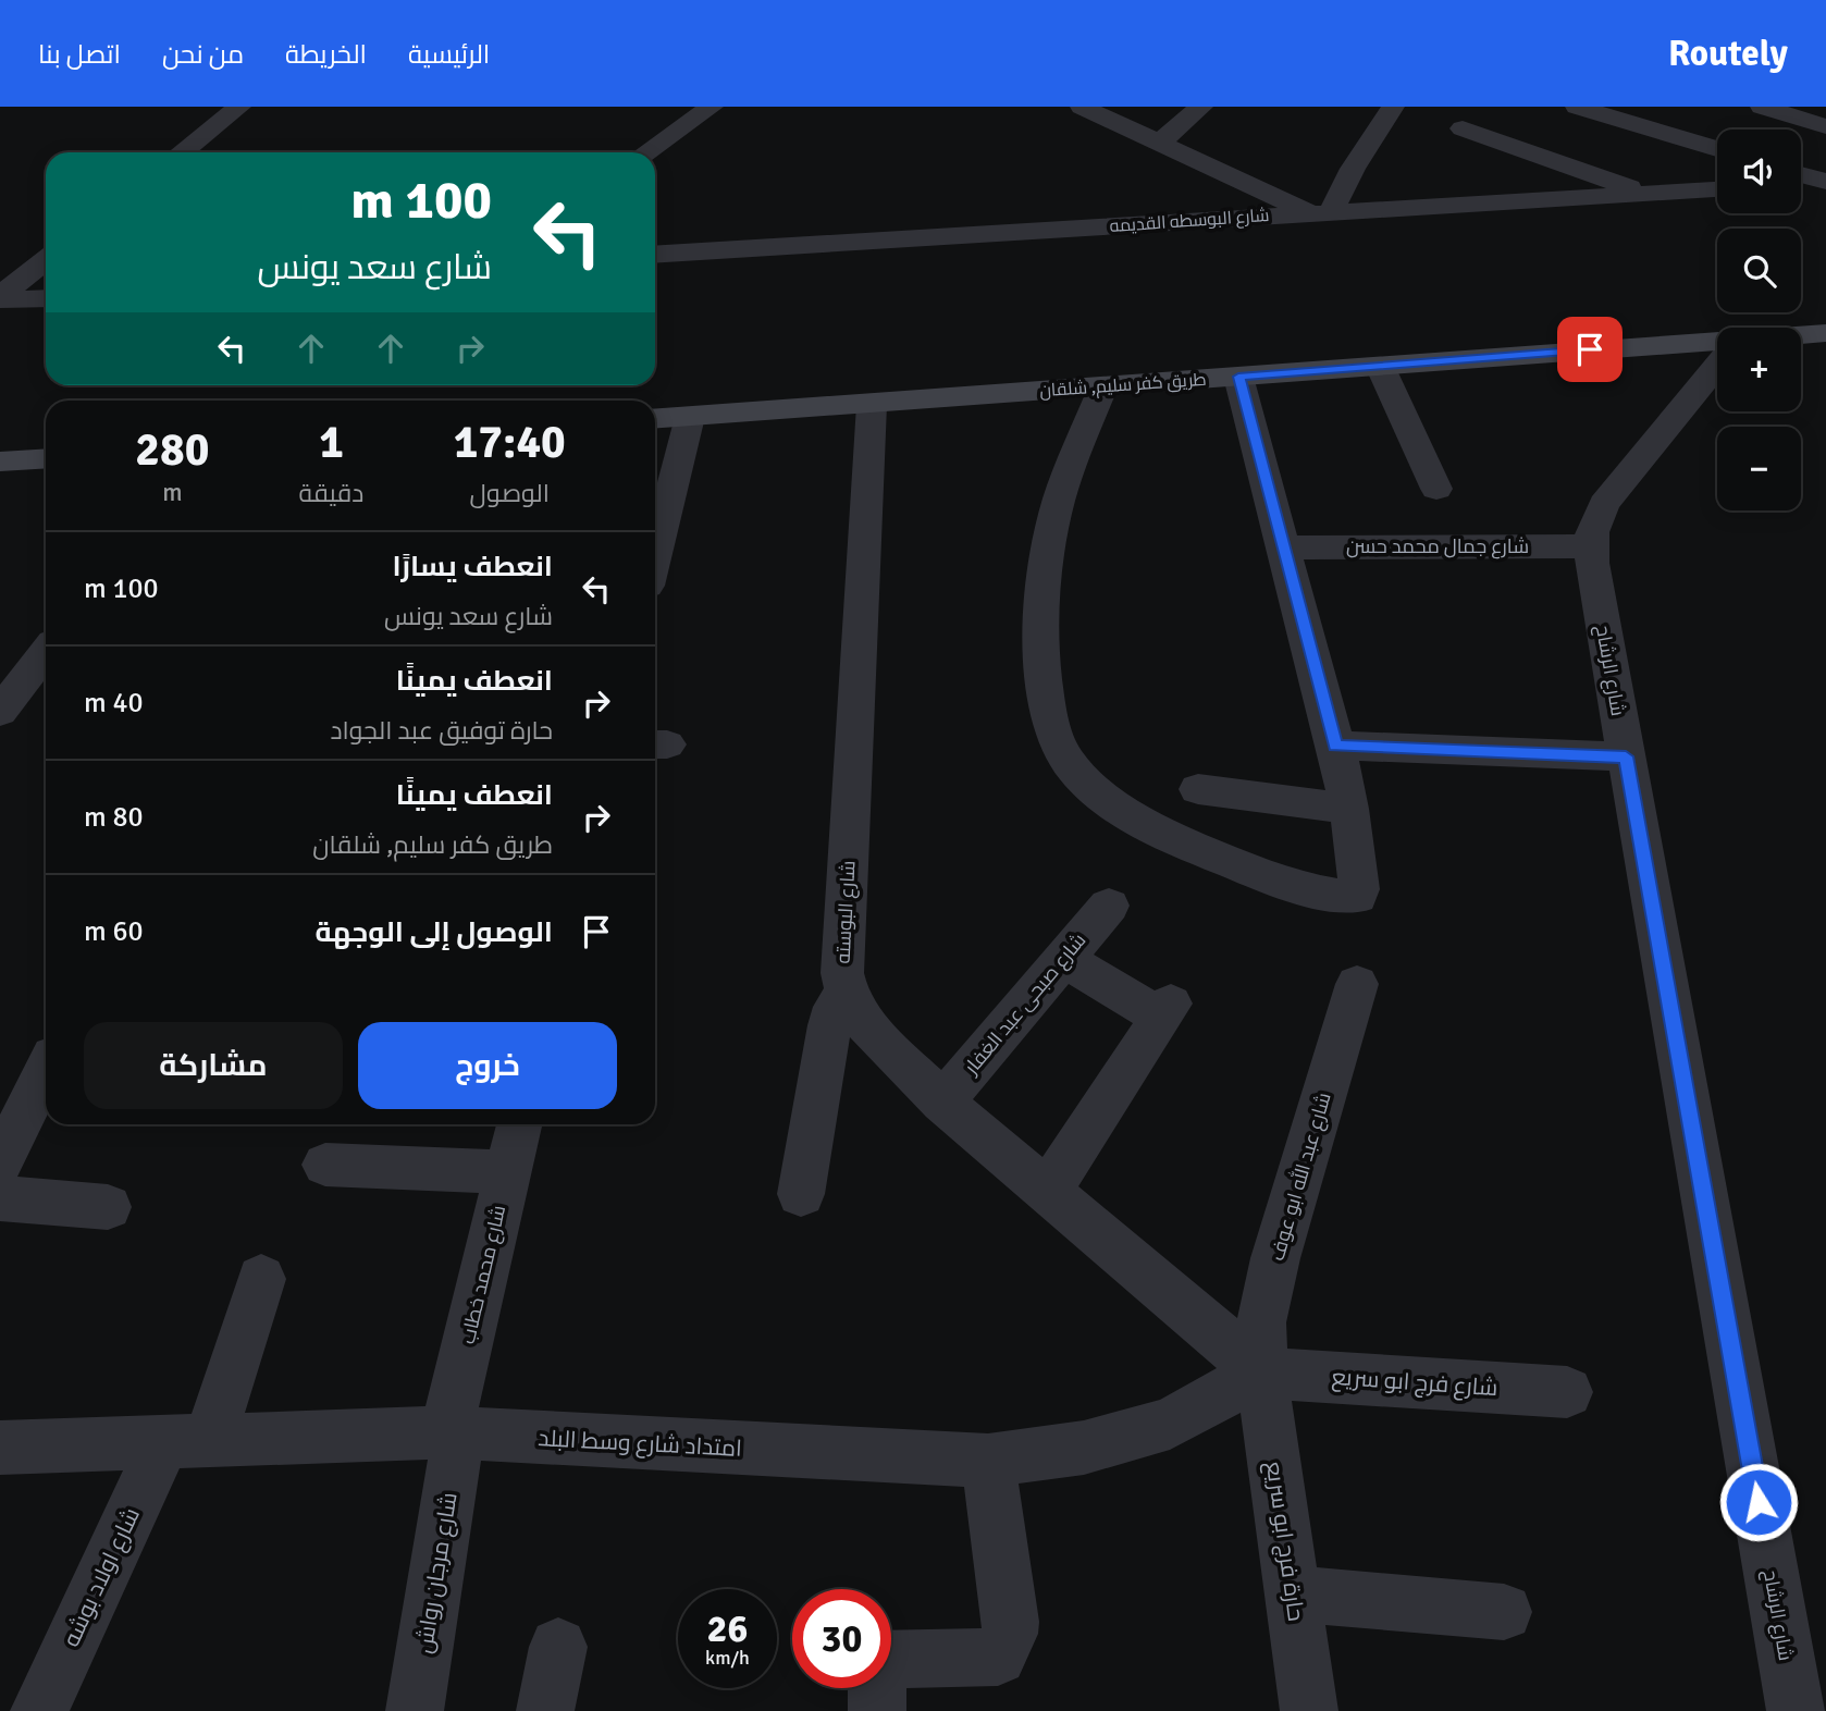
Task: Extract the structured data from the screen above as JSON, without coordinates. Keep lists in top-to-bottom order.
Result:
{
  "streets": {
    "street": [
      "شارع البوسطه القديمه",
      "طريق كفر سليم, شلقان",
      "شارع جمال محمد حسن",
      "شارع الرشاح",
      "شارع البوسته",
      "شارع صبحى عبد الغفار",
      "شارع عبد الله ابو عوف",
      "شارع محمد خطاب",
      "شارع فرج ابو سريع",
      "امتداد شارع وسط البلد",
      "حارة فرج ابو سريع",
      "شارع مرجان رواش",
      "شارع اولاد بوشه"
    ]
  },
  "crossings": [
    ["طريق كفر سليم, شلقان", "شارع البوسته"],
    ["شارع جمال محمد حسن", "شارع الرشاح"],
    ["شارع البوسته", "شارع صبحى عبد الغفار"],
    ["شارع البوسته", "شارع عبد الله ابو عوف"],
    ["شارع البوسته", "شارع فرج ابو سريع"],
    ["شارع البوسته", "امتداد شارع وسط البلد"],
    ["شارع البوسته", "حارة فرج ابو سريع"],
    ["شارع عبد الله ابو عوف", "شارع فرج ابو سريع"],
    ["شارع عبد الله ابو عوف", "امتداد شارع وسط البلد"],
    ["شارع عبد الله ابو عوف", "حارة فرج ابو سريع"],
    ["شارع محمد خطاب", "امتداد شارع وسط البلد"],
    ["شارع محمد خطاب", "شارع مرجان رواش"],
    ["شارع فرج ابو سريع", "امتداد شارع وسط البلد"],
    ["شارع فرج ابو سريع", "حارة فرج ابو سريع"],
    ["امتداد شارع وسط البلد", "حارة فرج ابو سريع"],
    ["امتداد شارع وسط البلد", "شارع مرجان رواش"],
    ["امتداد شارع وسط البلد", "شارع اولاد بوشه"]
  ],
  "page": {
    "header": "Routely",
    "nav": [
      "الرئيسية",
      "الخريطة",
      "من نحن",
      "اتصل بنا"
    ],
    "map_buttons": ["+", "−"],
    "turn": ["100 m", "شارع سعد يونس"],
    "eta": [
      "17:40",
      "الوصول",
      "1",
      "دقيقة",
      "280",
      "m"
    ],
    "list": [
      {
        "name": "انعطف يسارًا",
        "note": "شارع سعد يونس",
        "value": "100 m"
      },
      {
        "name": "انعطف يمينًا",
        "note": "حارة توفيق عبد الجواد",
        "value": "40 m"
      },
      {
        "name": "انعطف يمينًا",
        "note": "طريق كفر سليم, شلقان",
        "value": "80 m"
      },
      {
        "name": "الوصول إلى الوجهة",
        "value": "60 m"
      }
    ],
    "buttons": ["خروج", "مشاركة"],
    "speed": "26 km/h",
    "limit": "30"
  }
}
